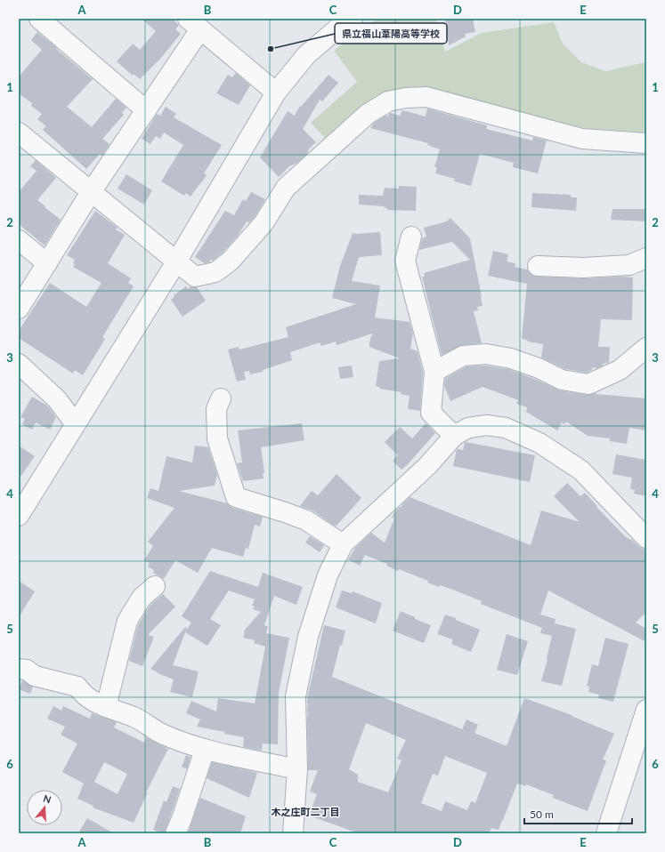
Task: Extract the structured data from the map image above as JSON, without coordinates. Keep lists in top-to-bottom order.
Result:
{
  "districts": ["木之庄町二丁目"],
  "places": ["県立福山葦陽高等学校"],
  "scale_bar": "50 m",
  "north": "top",
  "grid": {
    "columns": [
      "A",
      "B",
      "C",
      "D",
      "E"
    ],
    "rows": [
      "1",
      "2",
      "3",
      "4",
      "5",
      "6"
    ]
  }
}
